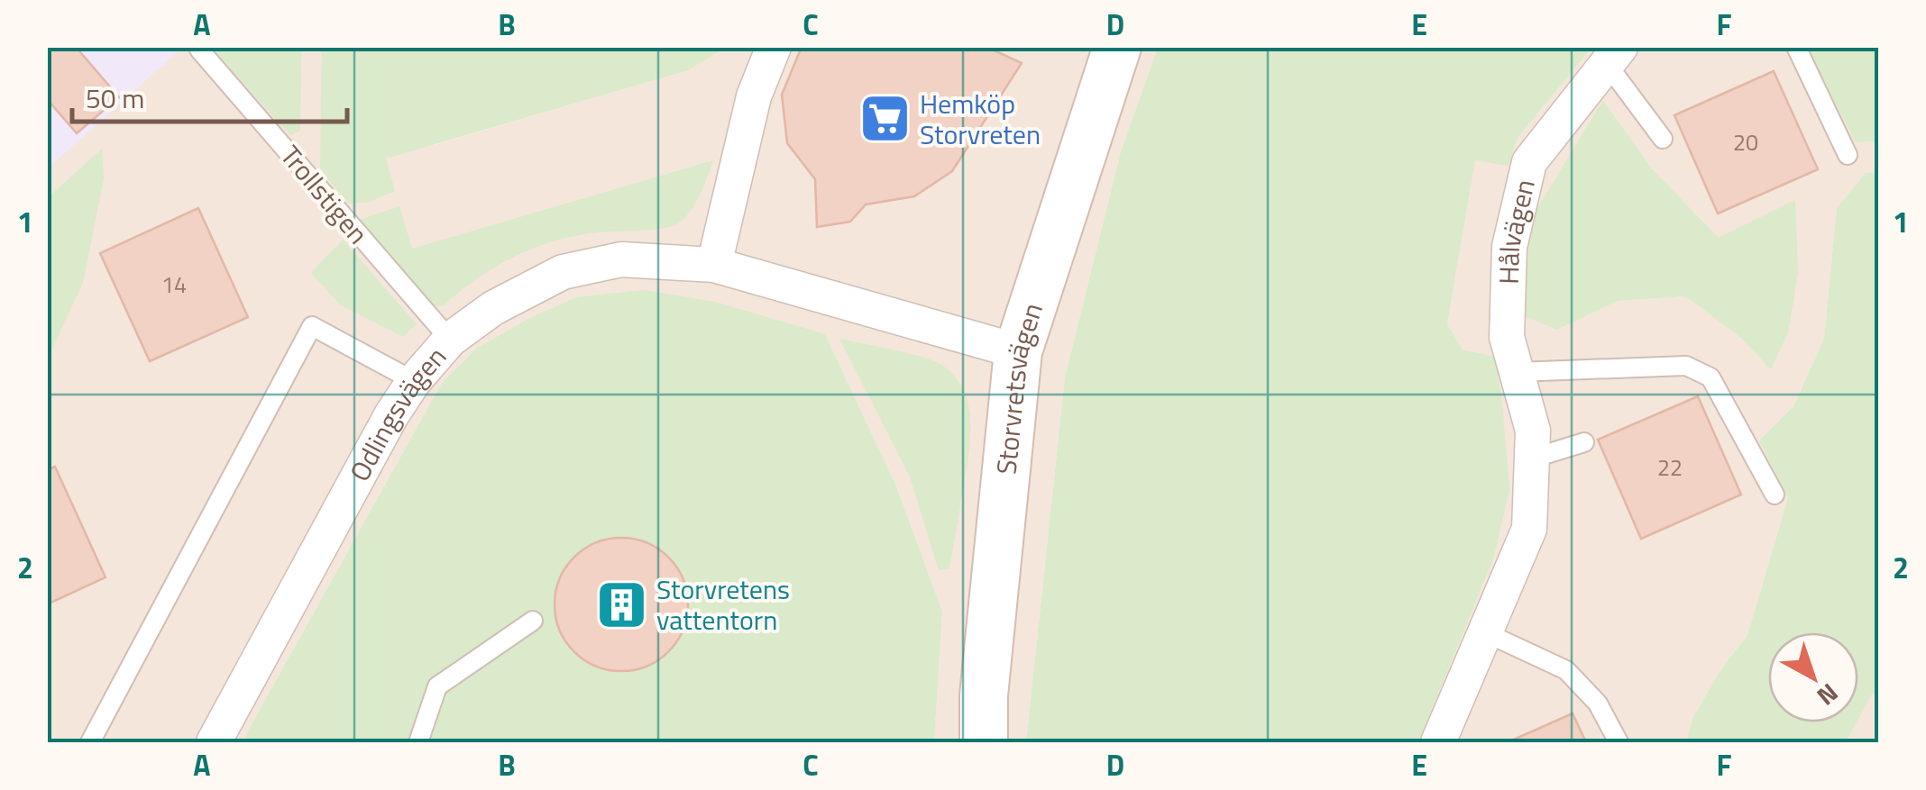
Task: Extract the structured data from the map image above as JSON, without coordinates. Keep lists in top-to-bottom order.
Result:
{
  "streets": {
    "street": ["Hålvägen", "Storvretsvägen", "Odlingsvägen"],
    "lane": ["Trollstigen"]
  },
  "crossings": [
    ["Trollstigen", "Odlingsvägen"],
    ["Storvretsvägen", "Odlingsvägen"]
  ],
  "places": {
    "supermarket": ["Hemköp Storvreten"],
    "building": ["Storvretens vattentorn"]
  },
  "house_numbers": ["20", "14", "22"],
  "scale_bar": "50 m",
  "north": "bottom right",
  "grid": {
    "columns": [
      "A",
      "B",
      "C",
      "D",
      "E",
      "F"
    ],
    "rows": ["1", "2"]
  }
}
